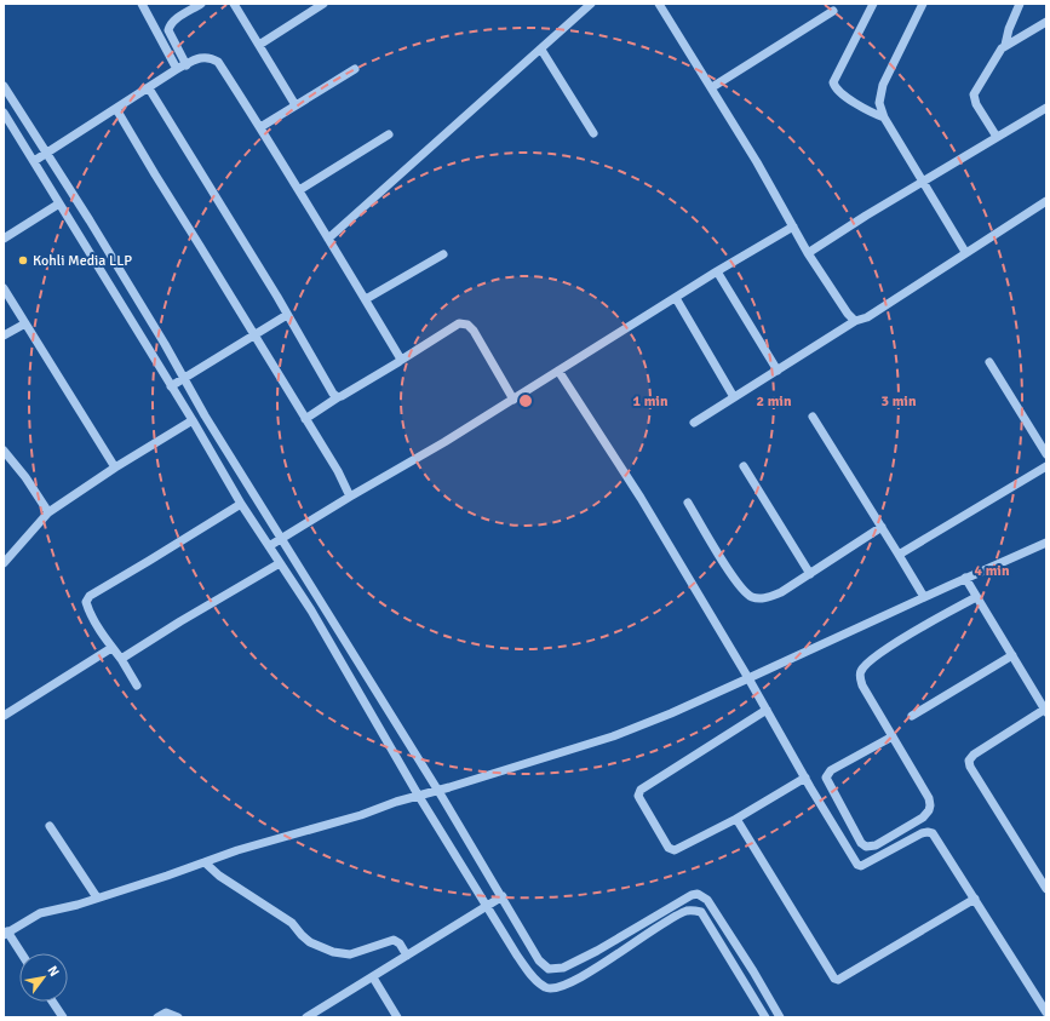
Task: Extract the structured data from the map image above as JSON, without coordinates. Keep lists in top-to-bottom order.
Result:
{
  "places": ["Kohli Media LLP"],
  "north": "top right",
  "rings": [
    "1 min",
    "2 min",
    "3 min",
    "4 min"
  ]
}
